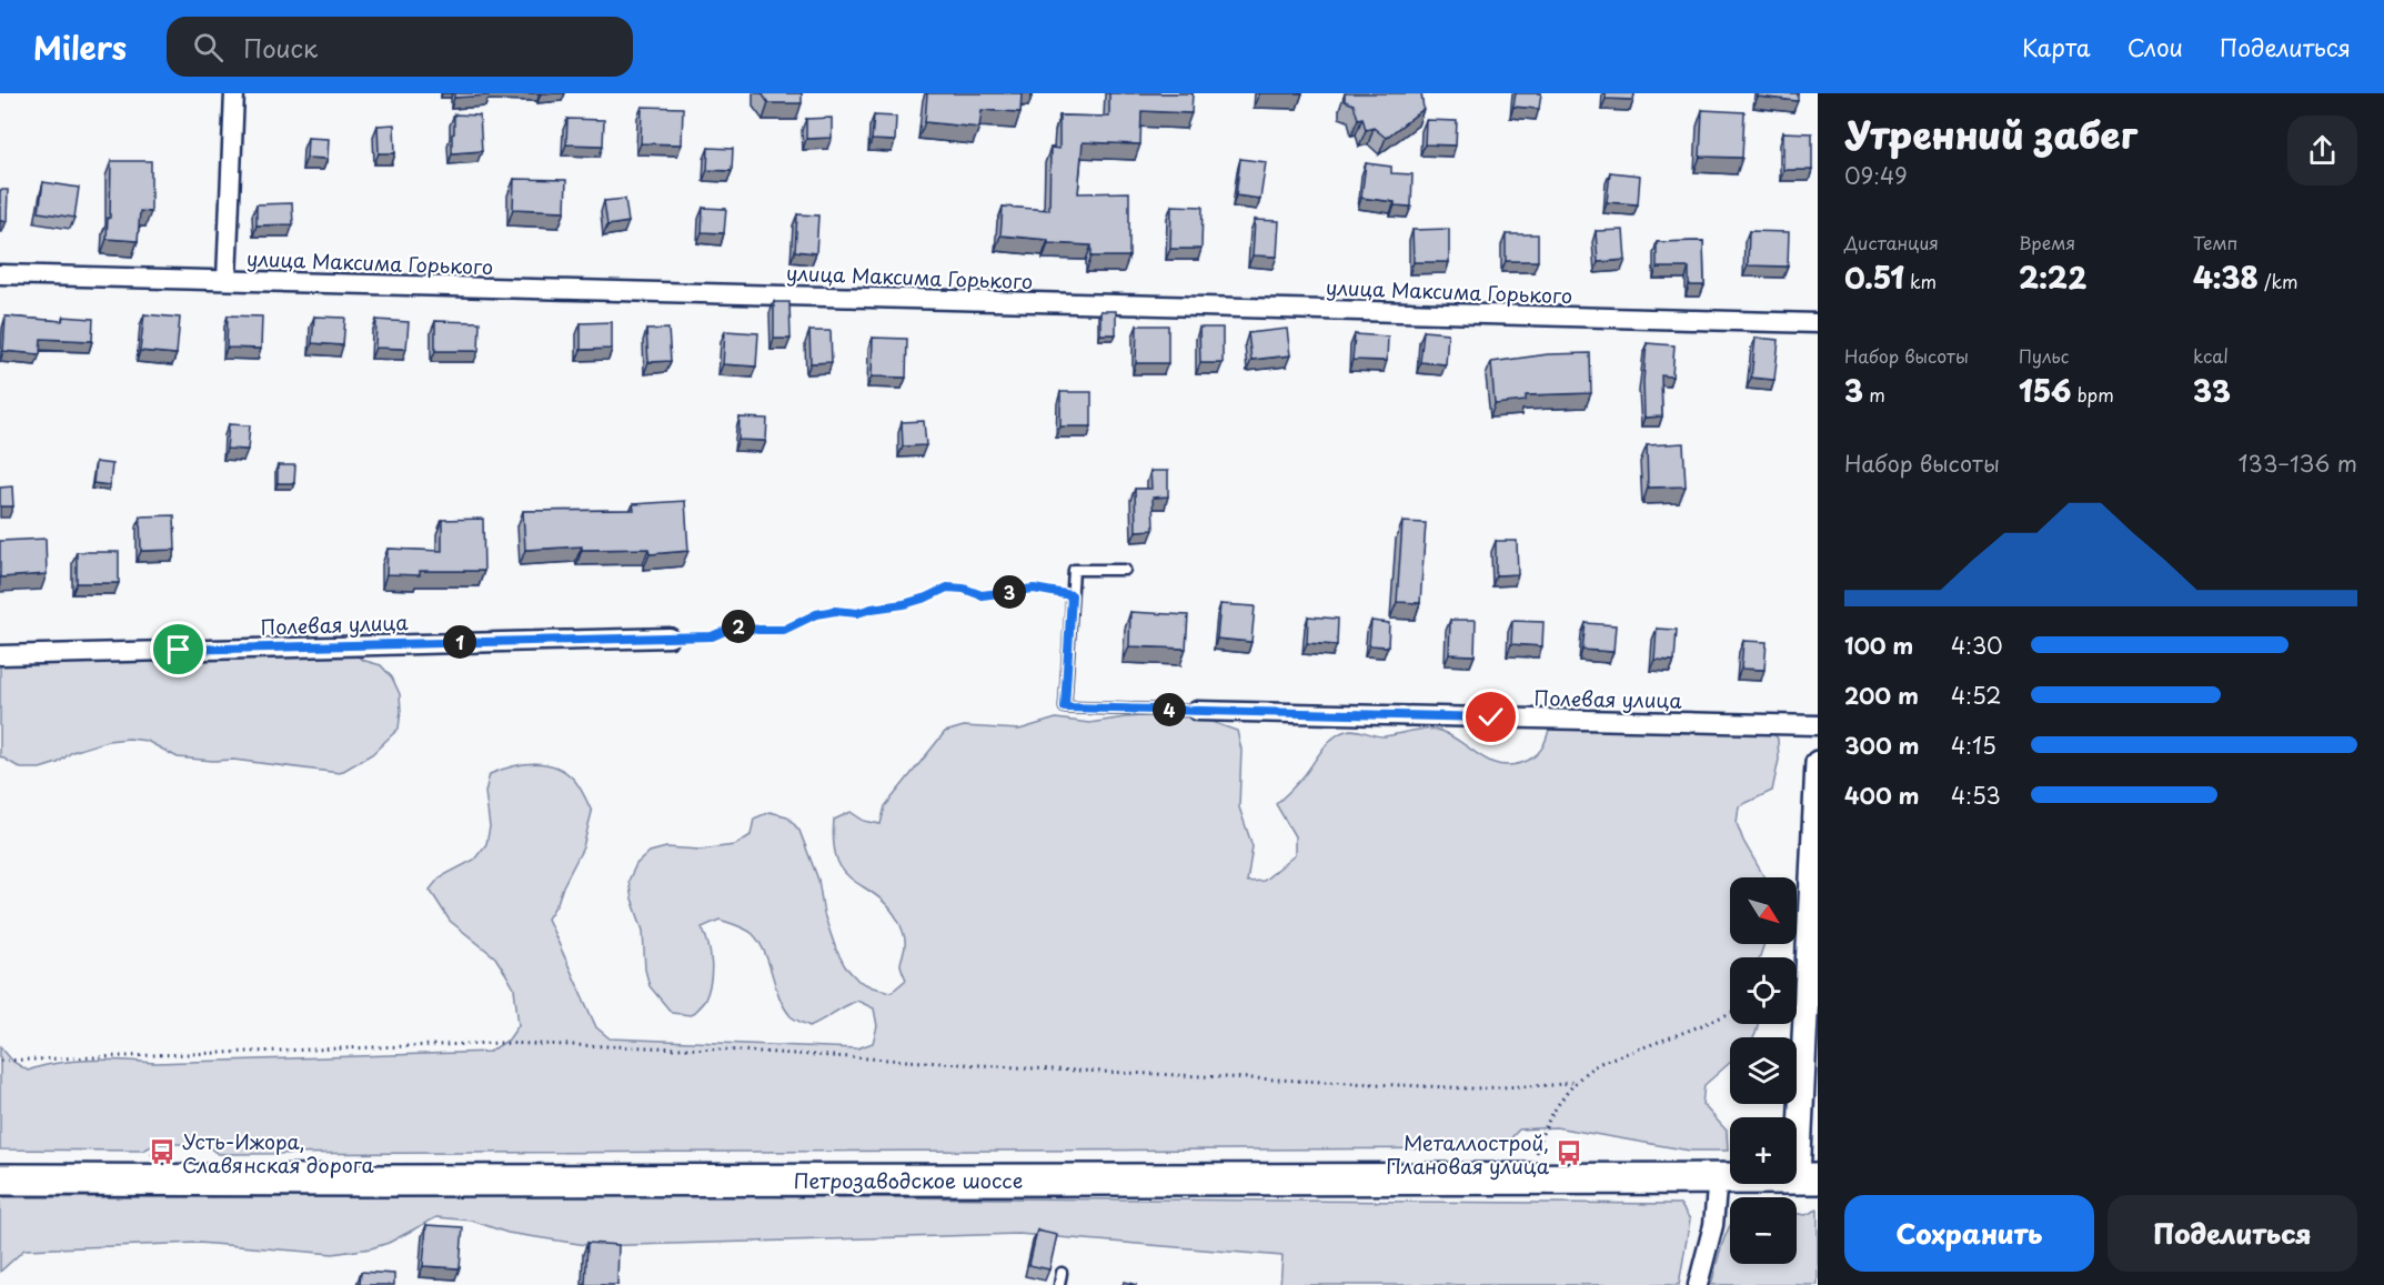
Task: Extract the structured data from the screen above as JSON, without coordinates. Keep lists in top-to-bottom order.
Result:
{
  "streets": {
    "main road": ["Петрозаводское шоссе"],
    "street": ["улица Максима Горького", "Полевая улица"]
  },
  "places": {
    "bus stop": ["Усть-Ижора, Славянская дорога", "Металлострой, Плановая улица"]
  },
  "north": "bottom right",
  "page": {
    "header": "Milers",
    "search": "Поиск",
    "nav": ["Карта", "Слои", "Поделиться"],
    "heading": ["Утренний забег", "09:49"],
    "stats": [
      ["Дистанция", "0.51 km"],
      ["Время", "2:22"],
      ["Темп", "4:38 /km"],
      ["Набор высоты", "3 m"],
      ["Пульс", "156 bpm"],
      ["kcal", "33"]
    ],
    "chart": ["Набор высоты", "133–136 m"],
    "pins": [
      "3",
      "2",
      "1",
      "4"
    ],
    "list": [
      {
        "name": "100 m",
        "note": "4:30"
      },
      {
        "name": "200 m",
        "note": "4:52"
      },
      {
        "name": "300 m",
        "note": "4:15"
      },
      {
        "name": "400 m",
        "note": "4:53"
      }
    ],
    "map_buttons": ["+", "−"],
    "buttons": ["Сохранить", "Поделиться"]
  }
}
